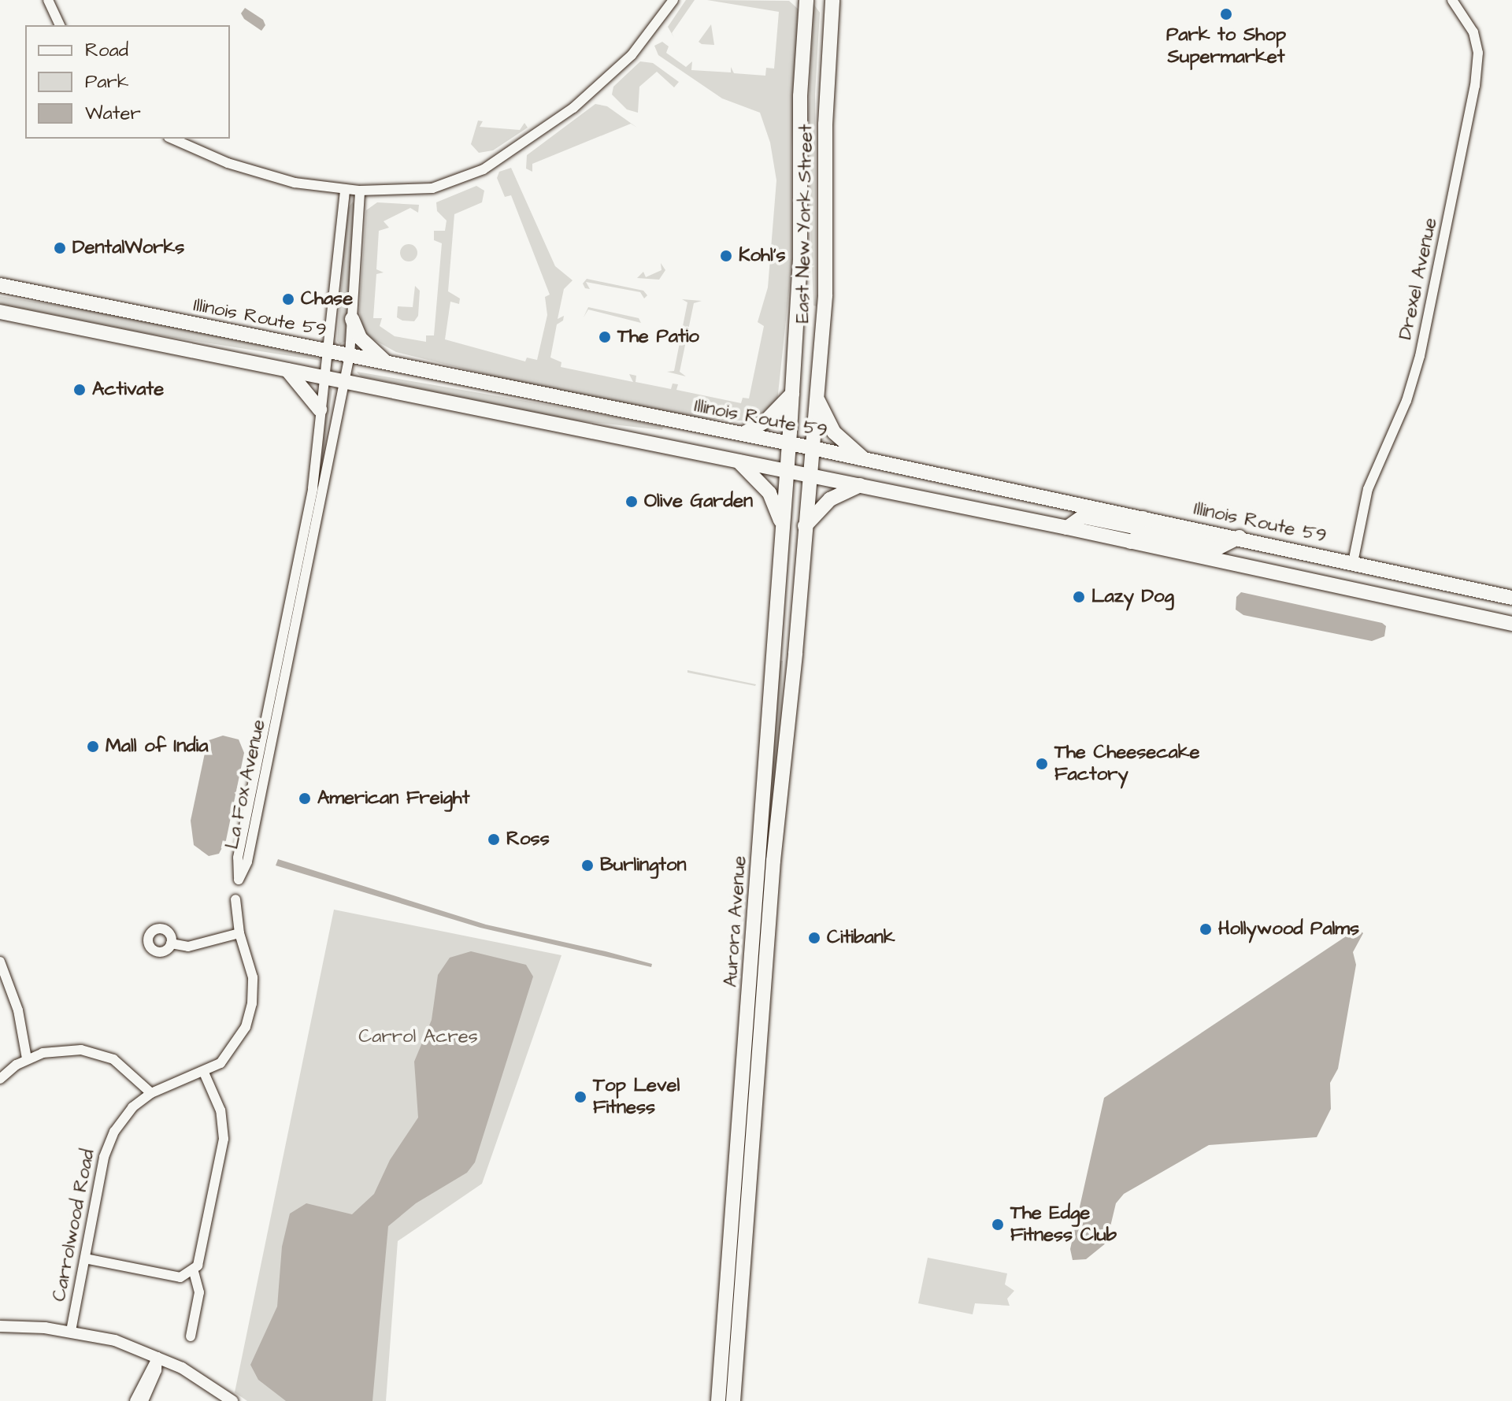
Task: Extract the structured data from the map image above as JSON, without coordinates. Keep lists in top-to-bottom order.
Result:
{
  "streets": {
    "main road": ["East New York Street", "Illinois Route 59", "Aurora Avenue"],
    "street": ["Drexel Avenue", "La Fox Avenue", "Carrolwood Road"]
  },
  "crossings": [
    ["East New York Street", "Illinois Route 59"],
    ["East New York Street", "Aurora Avenue"],
    ["Drexel Avenue", "Illinois Route 59"],
    ["Illinois Route 59", "La Fox Avenue"],
    ["Illinois Route 59", "Aurora Avenue"]
  ],
  "parks": ["Carrol Acres"],
  "places": [
    "Park to Shop Supermarket",
    "DentalWorks",
    "Kohl's",
    "Chase",
    "The Patio",
    "Activate",
    "Olive Garden",
    "Lazy Dog",
    "Mall of India",
    "The Cheesecake Factory",
    "American Freight",
    "Ross",
    "Burlington",
    "Hollywood Palms",
    "Citibank",
    "Top Level Fitness",
    "The Edge Fitness Club"
  ],
  "legend": ["Road", "Park", "Water"]
}
